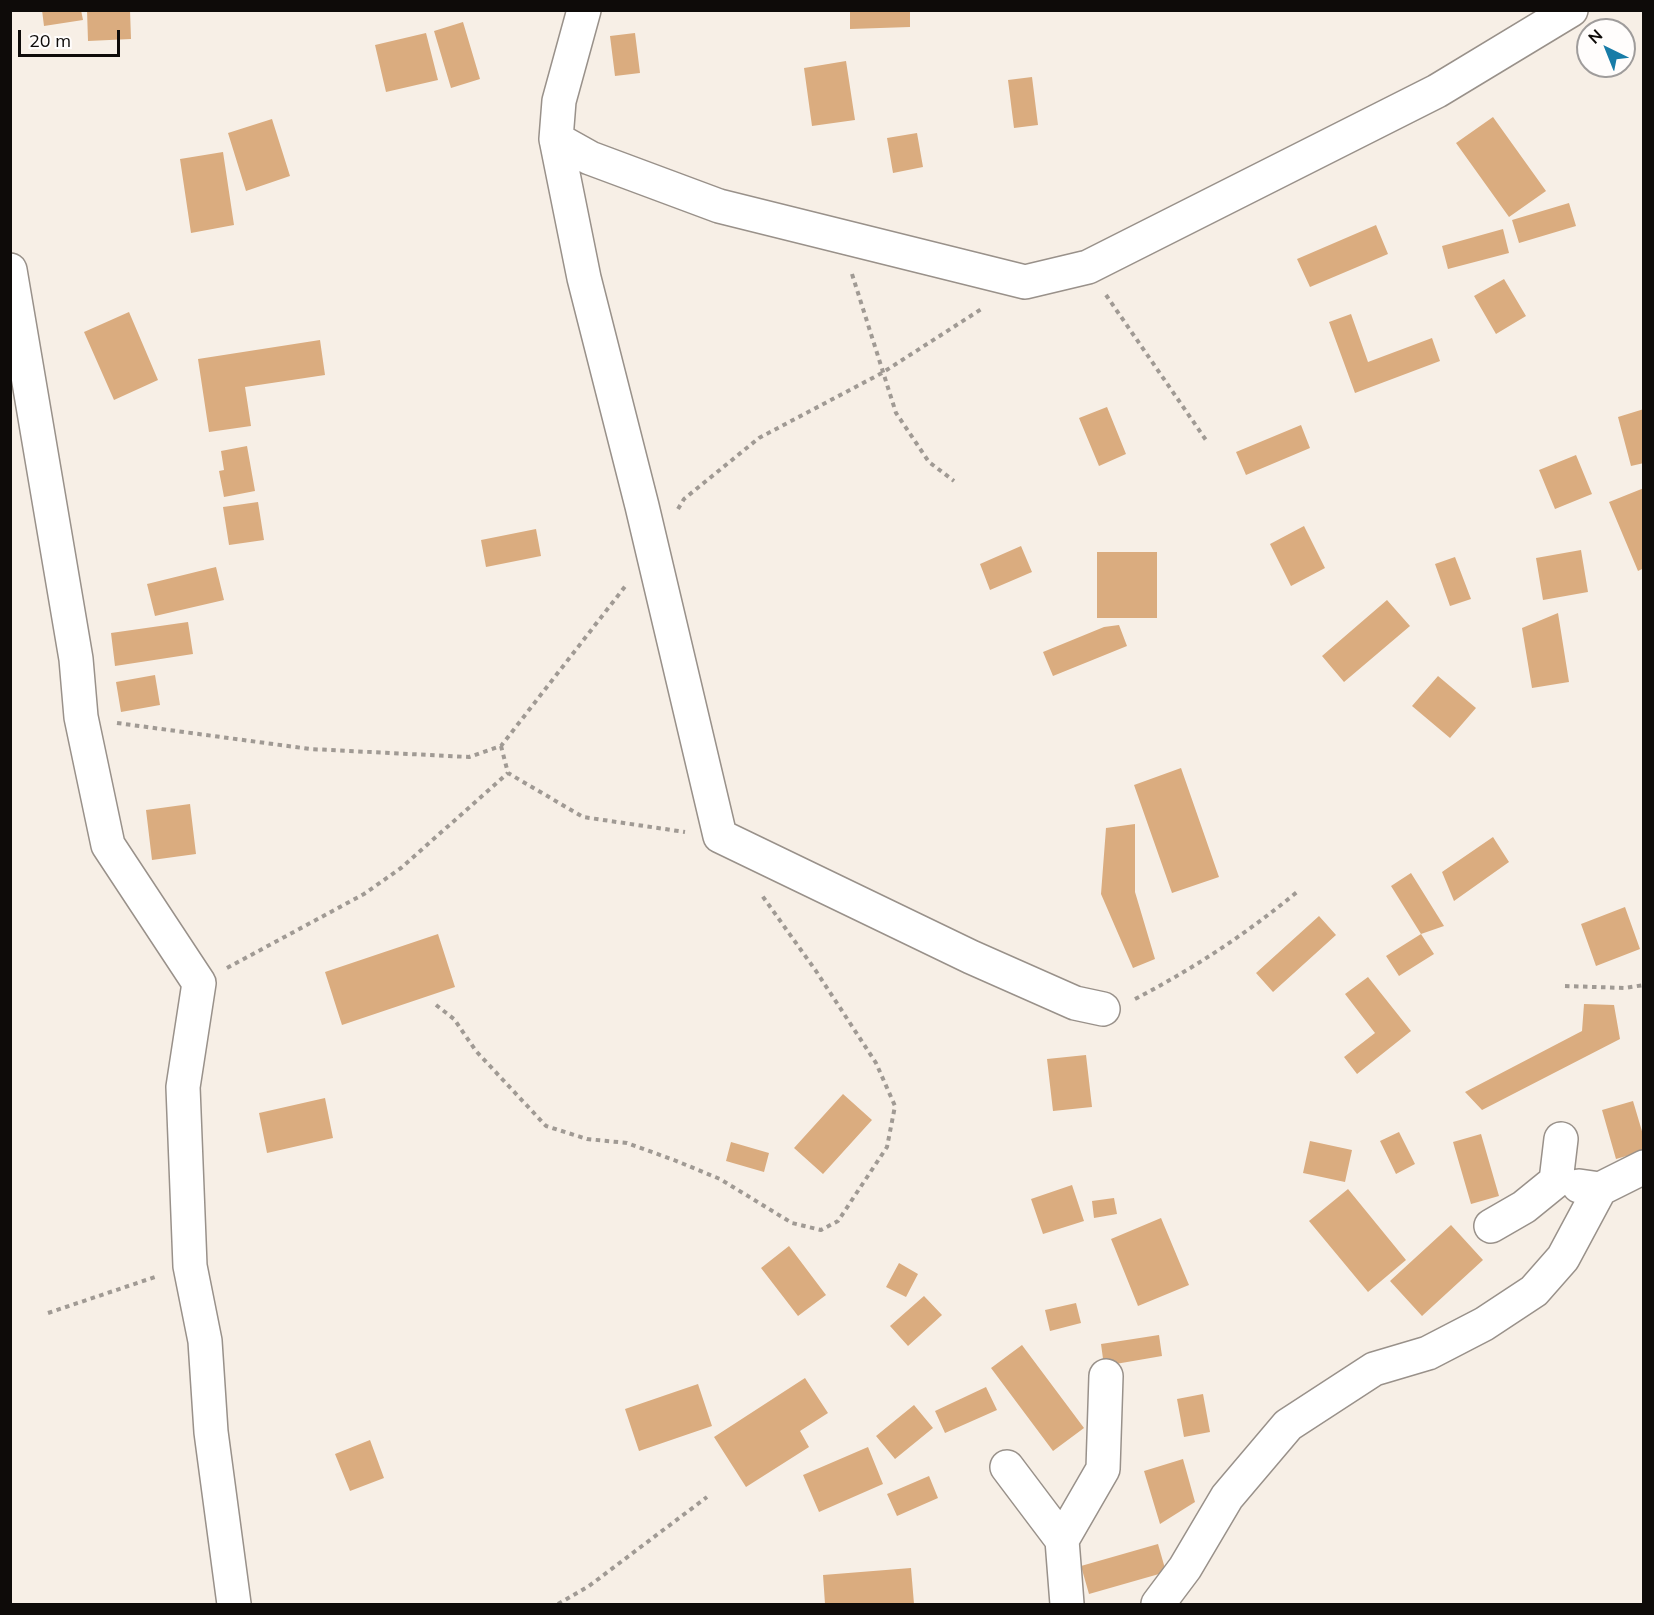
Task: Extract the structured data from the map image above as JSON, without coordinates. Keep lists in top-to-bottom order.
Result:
{
  "scale_bar": "20 m",
  "north": "top left"
}
